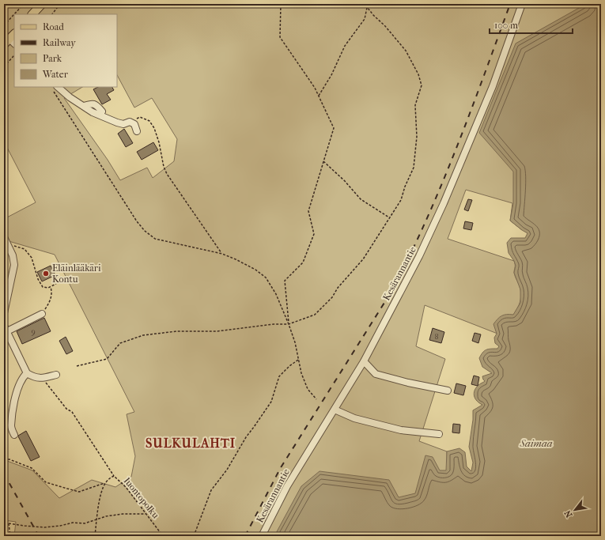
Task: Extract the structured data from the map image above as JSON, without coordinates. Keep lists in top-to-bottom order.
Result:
{
  "streets": {
    "street": ["Kesärannantie"],
    "path": ["luontopolku"]
  },
  "districts": ["SULKULAHTI"],
  "water": ["Saimaa"],
  "places": ["Eläinlääkäri Kontu"],
  "house_numbers": ["9", "8"],
  "legend": [
    "Road",
    "Railway",
    "Park",
    "Water"
  ],
  "scale_bar": "100 m",
  "north": "bottom left"
}
